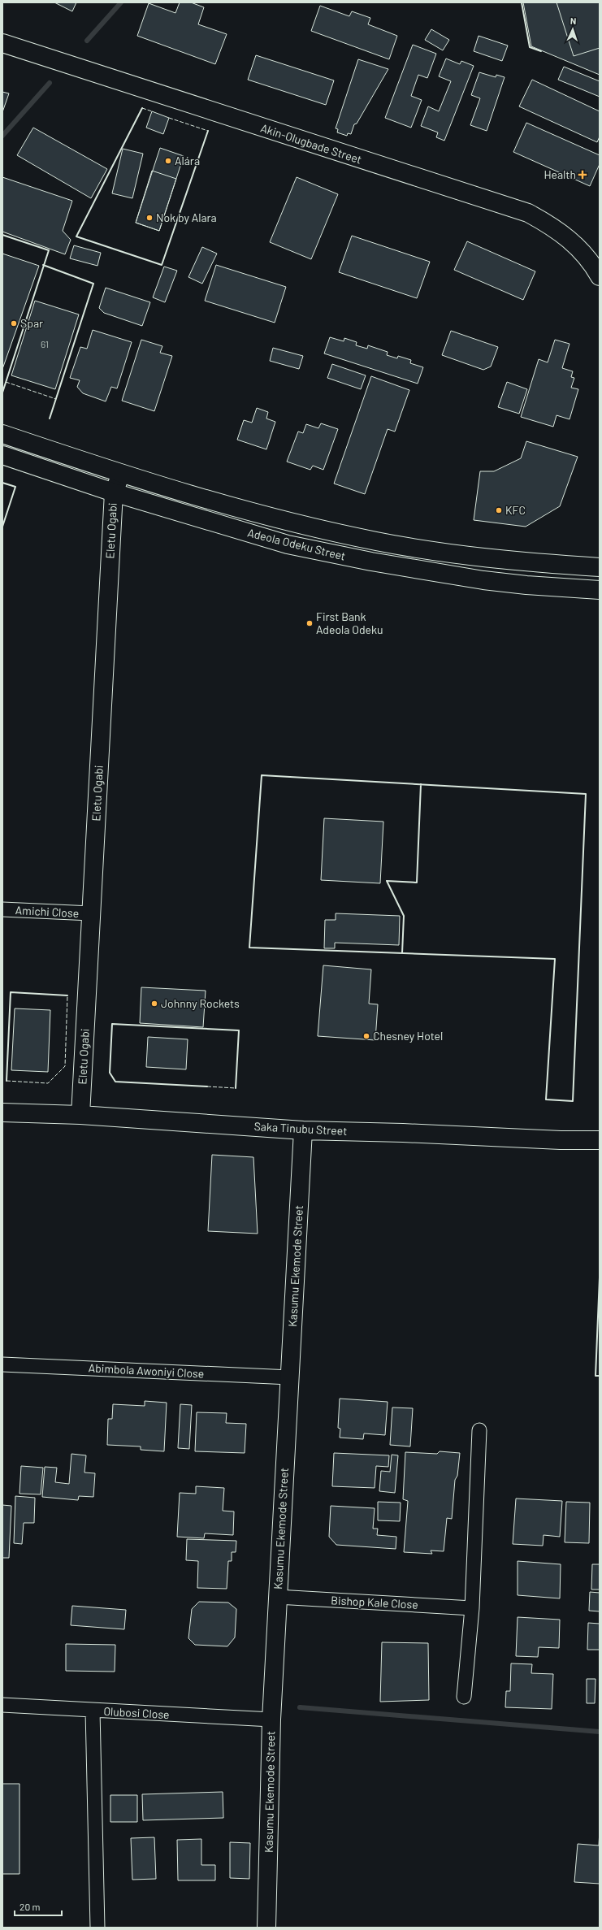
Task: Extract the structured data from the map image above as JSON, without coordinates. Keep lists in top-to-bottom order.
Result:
{
  "streets": {
    "street": [
      "Akin-Olugbade Street",
      "Eletu Ogabi",
      "Adeola Odeku Street",
      "Amichi Close",
      "Saka Tinubu Street",
      "Kasumu Ekemode Street",
      "Abimbola Awoniyi Close",
      "Bishop Kale Close",
      "Olubosi Close"
    ]
  },
  "crossings": [
    ["Eletu Ogabi", "Adeola Odeku Street"],
    ["Eletu Ogabi", "Amichi Close"],
    ["Eletu Ogabi", "Saka Tinubu Street"],
    ["Saka Tinubu Street", "Kasumu Ekemode Street"],
    ["Kasumu Ekemode Street", "Abimbola Awoniyi Close"],
    ["Kasumu Ekemode Street", "Bishop Kale Close"],
    ["Kasumu Ekemode Street", "Olubosi Close"]
  ],
  "places": {
    "other": [
      "Alára",
      "Nok by Alara",
      "Spar",
      "KFC",
      "First Bank Adeola Odeku",
      "Johnny Rockets",
      "Chesney Hotel"
    ],
    "health": ["Health"]
  },
  "house_numbers": ["61"],
  "scale_bar": "20 m",
  "north": "top"
}
